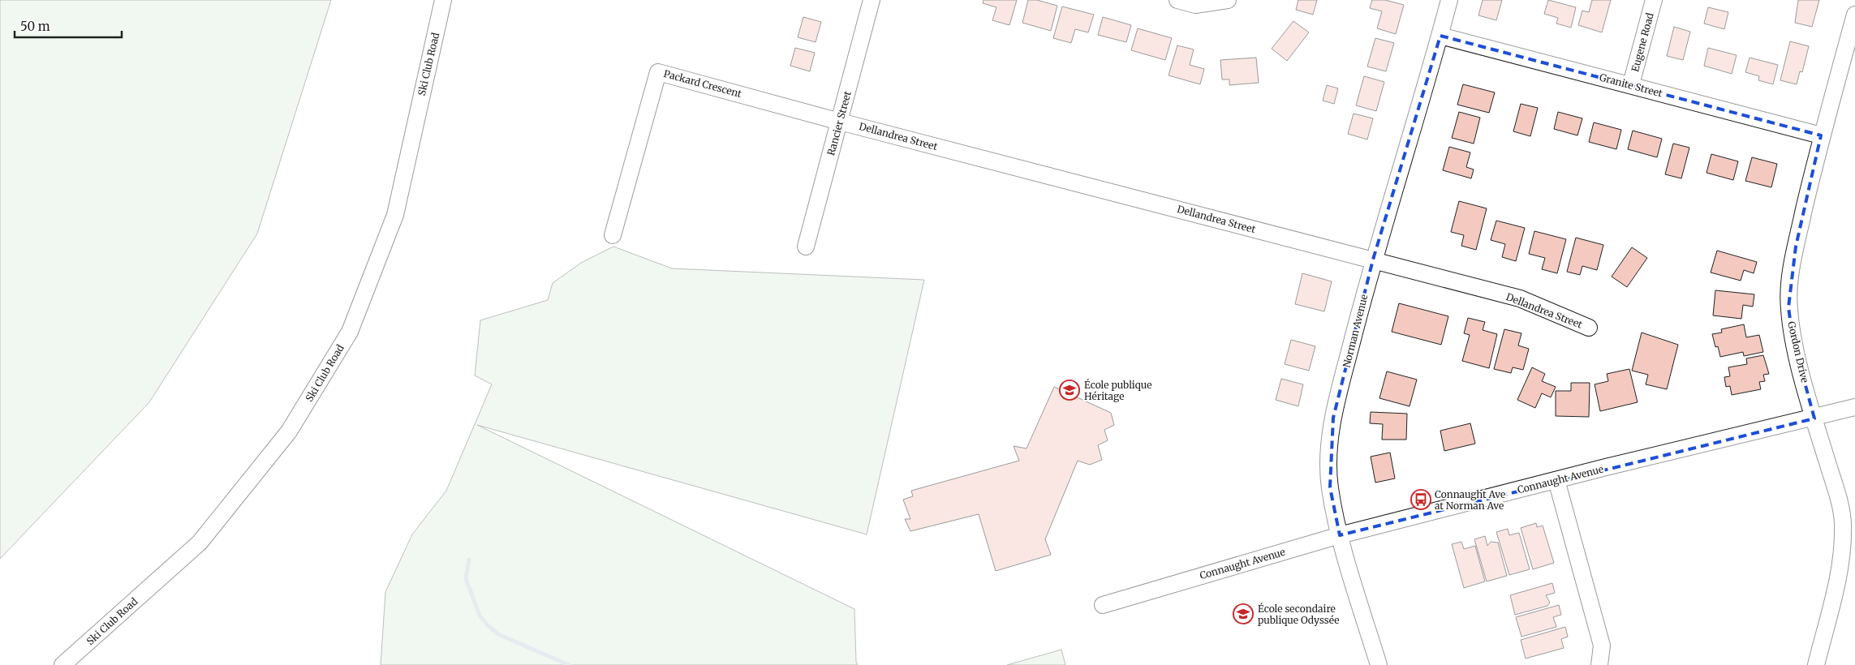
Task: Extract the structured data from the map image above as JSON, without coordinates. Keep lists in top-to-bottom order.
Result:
{
  "streets": {
    "street": [
      "Eugene Road",
      "Ski Club Road",
      "Packard Crescent",
      "Granite Street",
      "Rancier Street",
      "Dellandrea Street",
      "Norman Avenue",
      "Gordon Drive",
      "Connaught Avenue"
    ]
  },
  "crossings": [
    ["Eugene Road", "Granite Street"],
    ["Packard Crescent", "Rancier Street"],
    ["Packard Crescent", "Dellandrea Street"],
    ["Granite Street", "Norman Avenue"],
    ["Granite Street", "Gordon Drive"],
    ["Rancier Street", "Dellandrea Street"],
    ["Dellandrea Street", "Norman Avenue"],
    ["Norman Avenue", "Connaught Avenue"],
    ["Gordon Drive", "Connaught Avenue"]
  ],
  "places": {
    "school or university": ["École publique Héritage", "École secondaire publique Odyssée"],
    "bus stop": ["Connaught Ave at Norman Ave"]
  },
  "scale_bar": "50 m"
}
